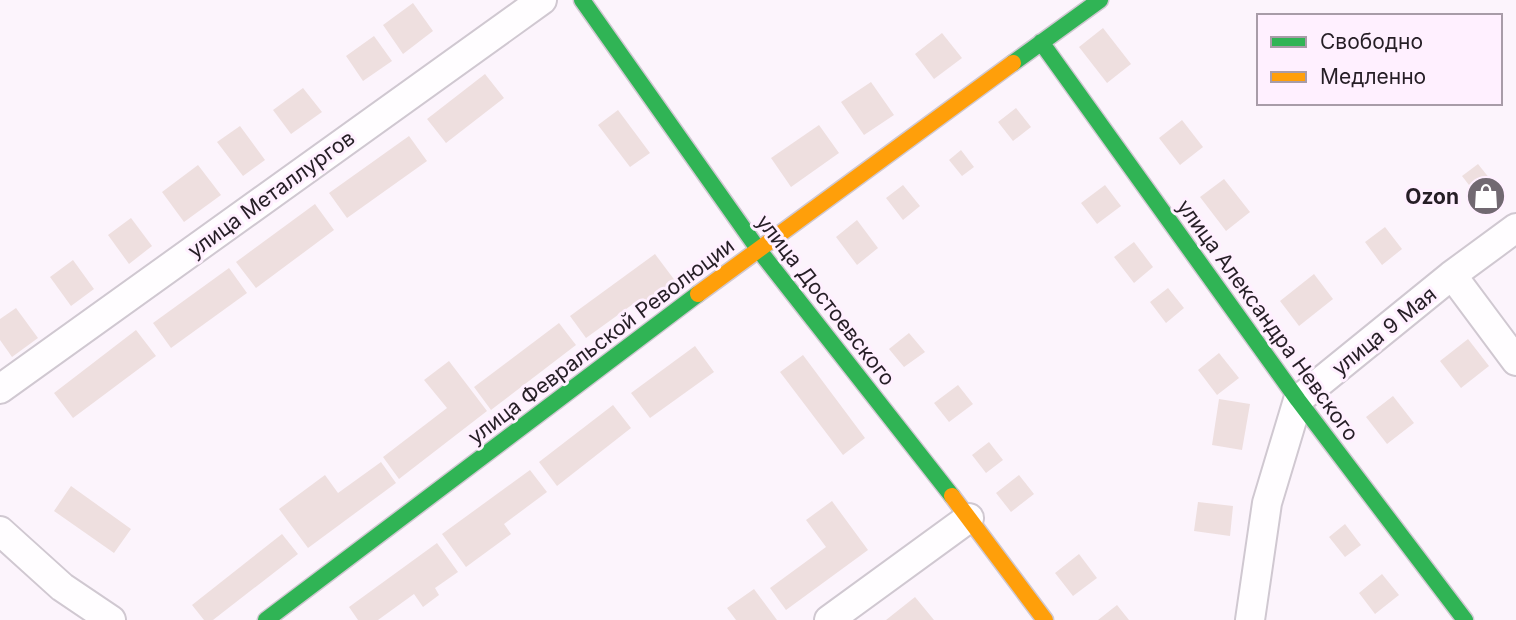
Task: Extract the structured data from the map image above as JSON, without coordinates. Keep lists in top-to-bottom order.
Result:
{
  "streets": {
    "street": [
      "улица Металлургов",
      "улица Достоевского",
      "улица Александра Невского",
      "улица 9 Мая",
      "улица Февральской Революции"
    ]
  },
  "crossings": [
    ["улица Достоевского", "улица Февральской Революции"],
    ["улица Александра Невского", "улица 9 Мая"],
    ["улица Александра Невского", "улица Февральской Революции"]
  ],
  "places": {
    "shop": ["Ozon"]
  },
  "legend": ["Свободно", "Медленно"]
}
